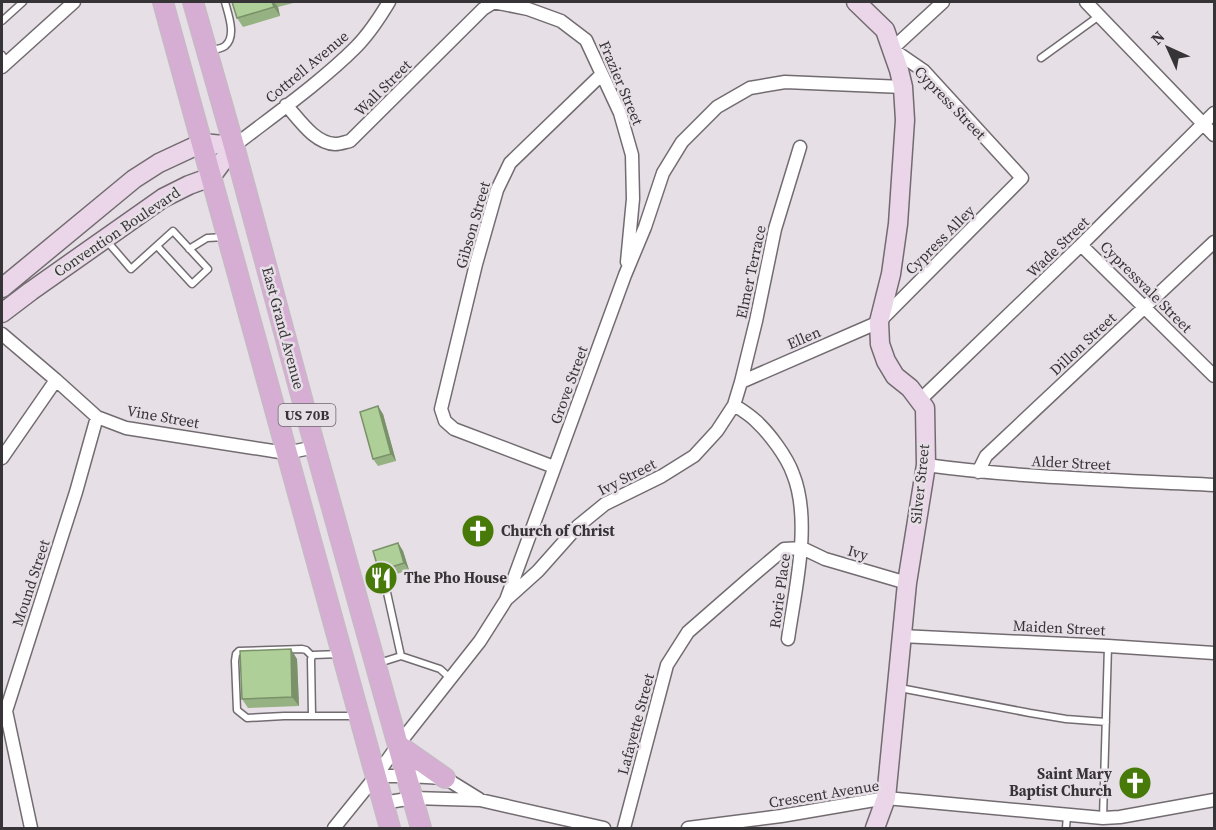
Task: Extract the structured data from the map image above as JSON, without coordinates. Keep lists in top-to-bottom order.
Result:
{
  "streets": {
    "main road": ["East Grand Avenue", "US 70B"],
    "street": [
      "Cottrell Avenue",
      "Frazier Street",
      "Wall Street",
      "Cypress Street",
      "Gibson Street",
      "Convention Boulevard",
      "Cypress Alley",
      "Wade Street",
      "Elmer Terrace",
      "Cypressvale Street",
      "Ellen",
      "Dillon Street",
      "Grove Street",
      "Vine Street",
      "Alder Street",
      "Ivy Street",
      "Silver Street",
      "Ivy",
      "Mound Street",
      "Rorie Place",
      "Maiden Street",
      "Lafayette Street",
      "Crescent Avenue"
    ]
  },
  "crossings": [
    ["Cottrell Avenue", "Wall Street"],
    ["Cottrell Avenue", "East Grand Avenue"],
    ["Frazier Street", "Wall Street"],
    ["Frazier Street", "Gibson Street"],
    ["Frazier Street", "Grove Street"],
    ["Cypress Street", "Cypress Alley"],
    ["Gibson Street", "Grove Street"],
    ["Convention Boulevard", "East Grand Avenue"],
    ["Cypress Alley", "Ellen"],
    ["Wade Street", "Cypressvale Street"],
    ["Wade Street", "Silver Street"],
    ["Elmer Terrace", "Ellen"],
    ["Elmer Terrace", "Ivy Street"],
    ["Elmer Terrace", "Rorie Place"],
    ["Cypressvale Street", "Dillon Street"],
    ["East Grand Avenue", "Grove Street"],
    ["East Grand Avenue", "Vine Street"],
    ["Dillon Street", "Alder Street"],
    ["Grove Street", "Ivy Street"],
    ["Vine Street", "Mound Street"],
    ["Alder Street", "Silver Street"],
    ["Ivy Street", "Rorie Place"],
    ["Silver Street", "Ivy"],
    ["Silver Street", "Maiden Street"],
    ["Silver Street", "Crescent Avenue"],
    ["Ivy", "Rorie Place"],
    ["Ivy", "Lafayette Street"],
    ["Rorie Place", "Lafayette Street"]
  ],
  "places": {
    "church": ["Church of Christ", "Saint Mary Baptist Church"],
    "restaurant": ["The Pho House"]
  },
  "north": "top left"
}
